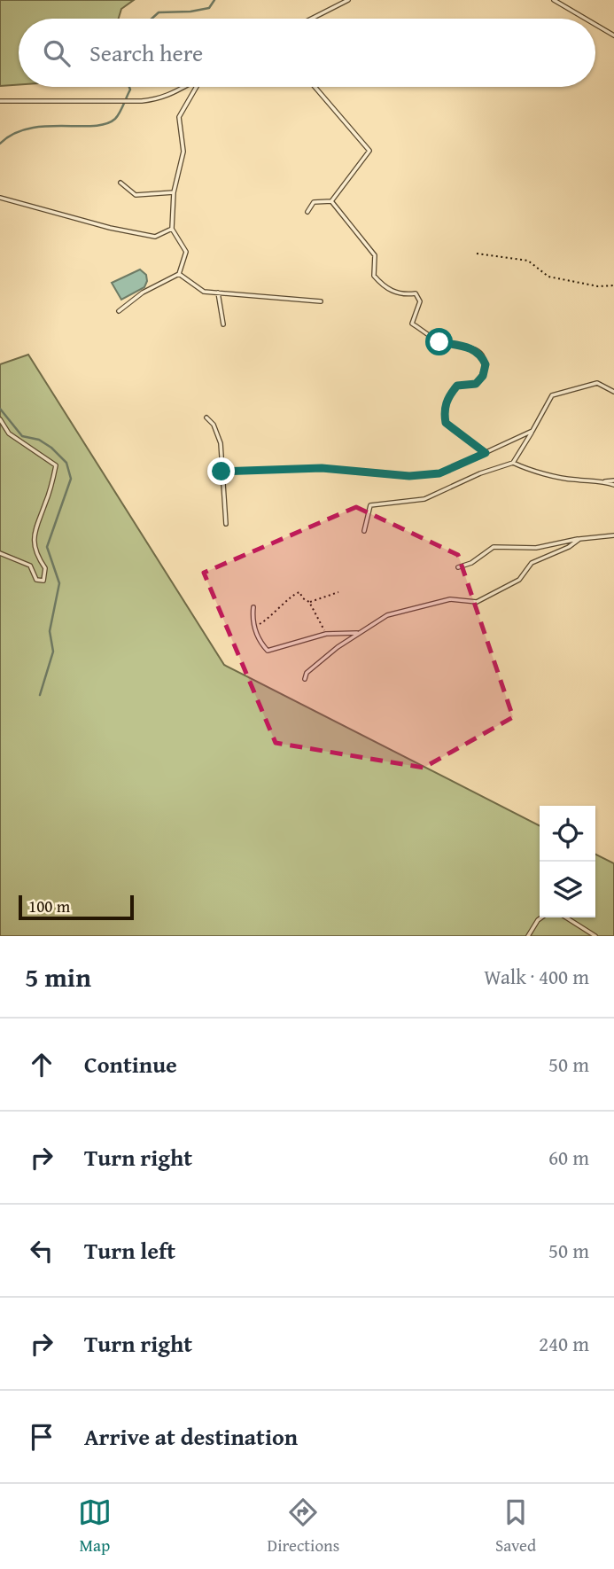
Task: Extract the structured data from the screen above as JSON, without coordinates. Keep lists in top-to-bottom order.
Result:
{
  "scale_bar": "100 m",
  "page": {
    "search": "Search here",
    "scale": "100 m",
    "heading": ["5 min", "Walk · 400 m"],
    "list": [
      ["Continue", "50 m"],
      ["Turn right", "60 m"],
      ["Turn left", "50 m"],
      ["Turn right", "240 m"],
      "Arrive at destination"
    ],
    "nav": ["Map", "Directions", "Saved"]
  }
}
